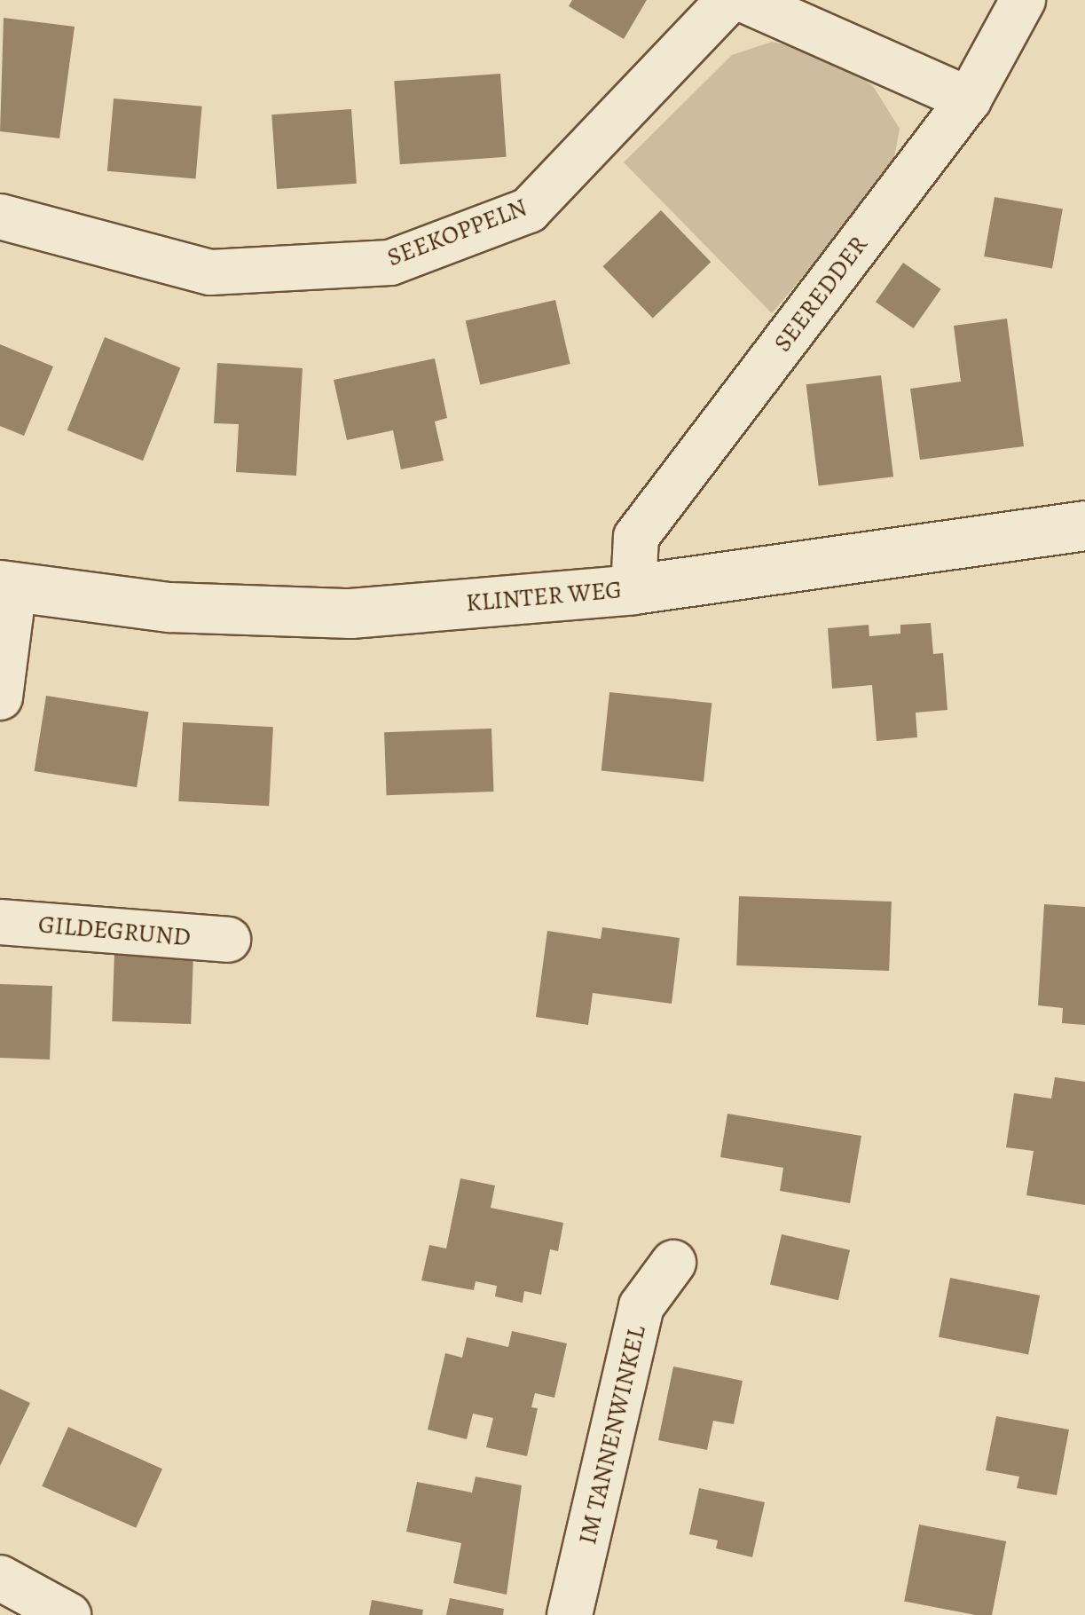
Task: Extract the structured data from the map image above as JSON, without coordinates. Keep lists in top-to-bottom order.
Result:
{
  "streets": {
    "street": [
      "SEEKOPPELN",
      "SEEREDDER",
      "KLINTER WEG",
      "GILDEGRUND",
      "IM TANNENWINKEL"
    ]
  },
  "crossings": [
    ["SEEREDDER", "KLINTER WEG"]
  ]
}
